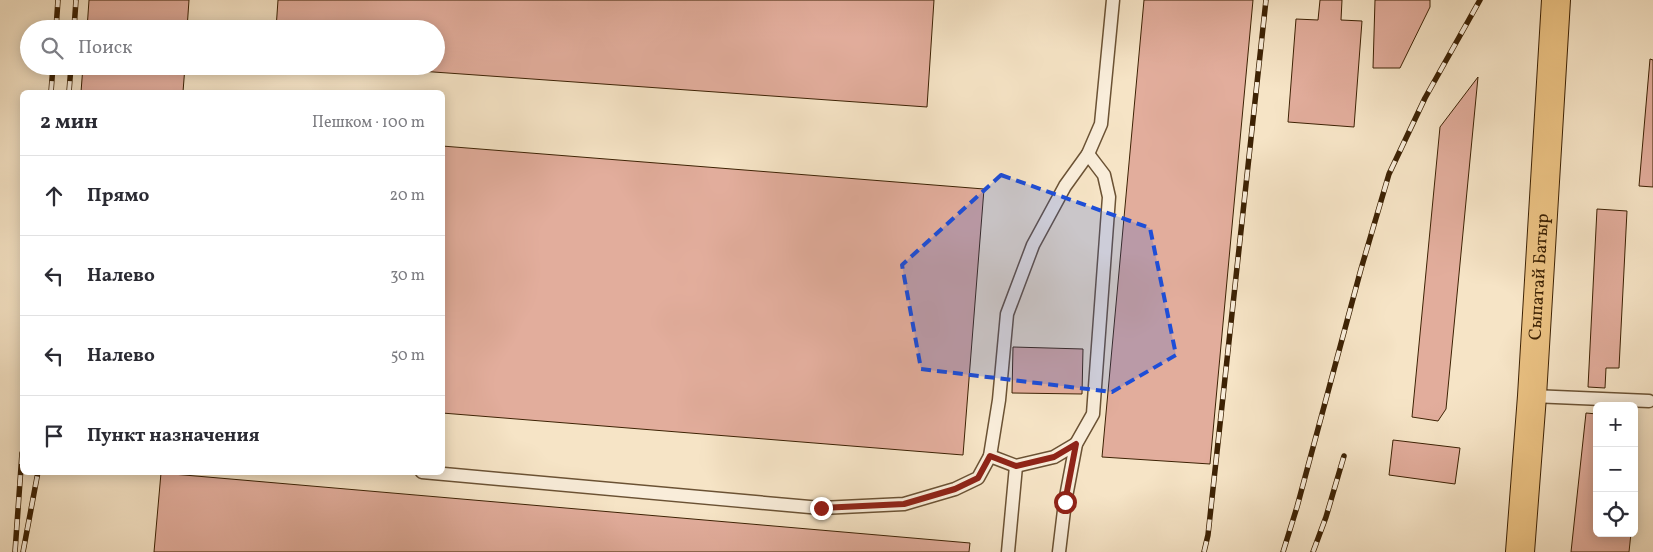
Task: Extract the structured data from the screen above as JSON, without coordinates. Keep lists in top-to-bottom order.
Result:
{
  "streets": {
    "main road": ["Сыпатай Батыр"]
  },
  "page": {
    "search": "Поиск",
    "heading": ["2 мин", "Пешком · 100 m"],
    "list": [
      ["Прямо", "20 m"],
      ["Налево", "30 m"],
      ["Налево", "50 m"],
      "Пункт назначения"
    ],
    "map_buttons": ["+", "−"]
  }
}
